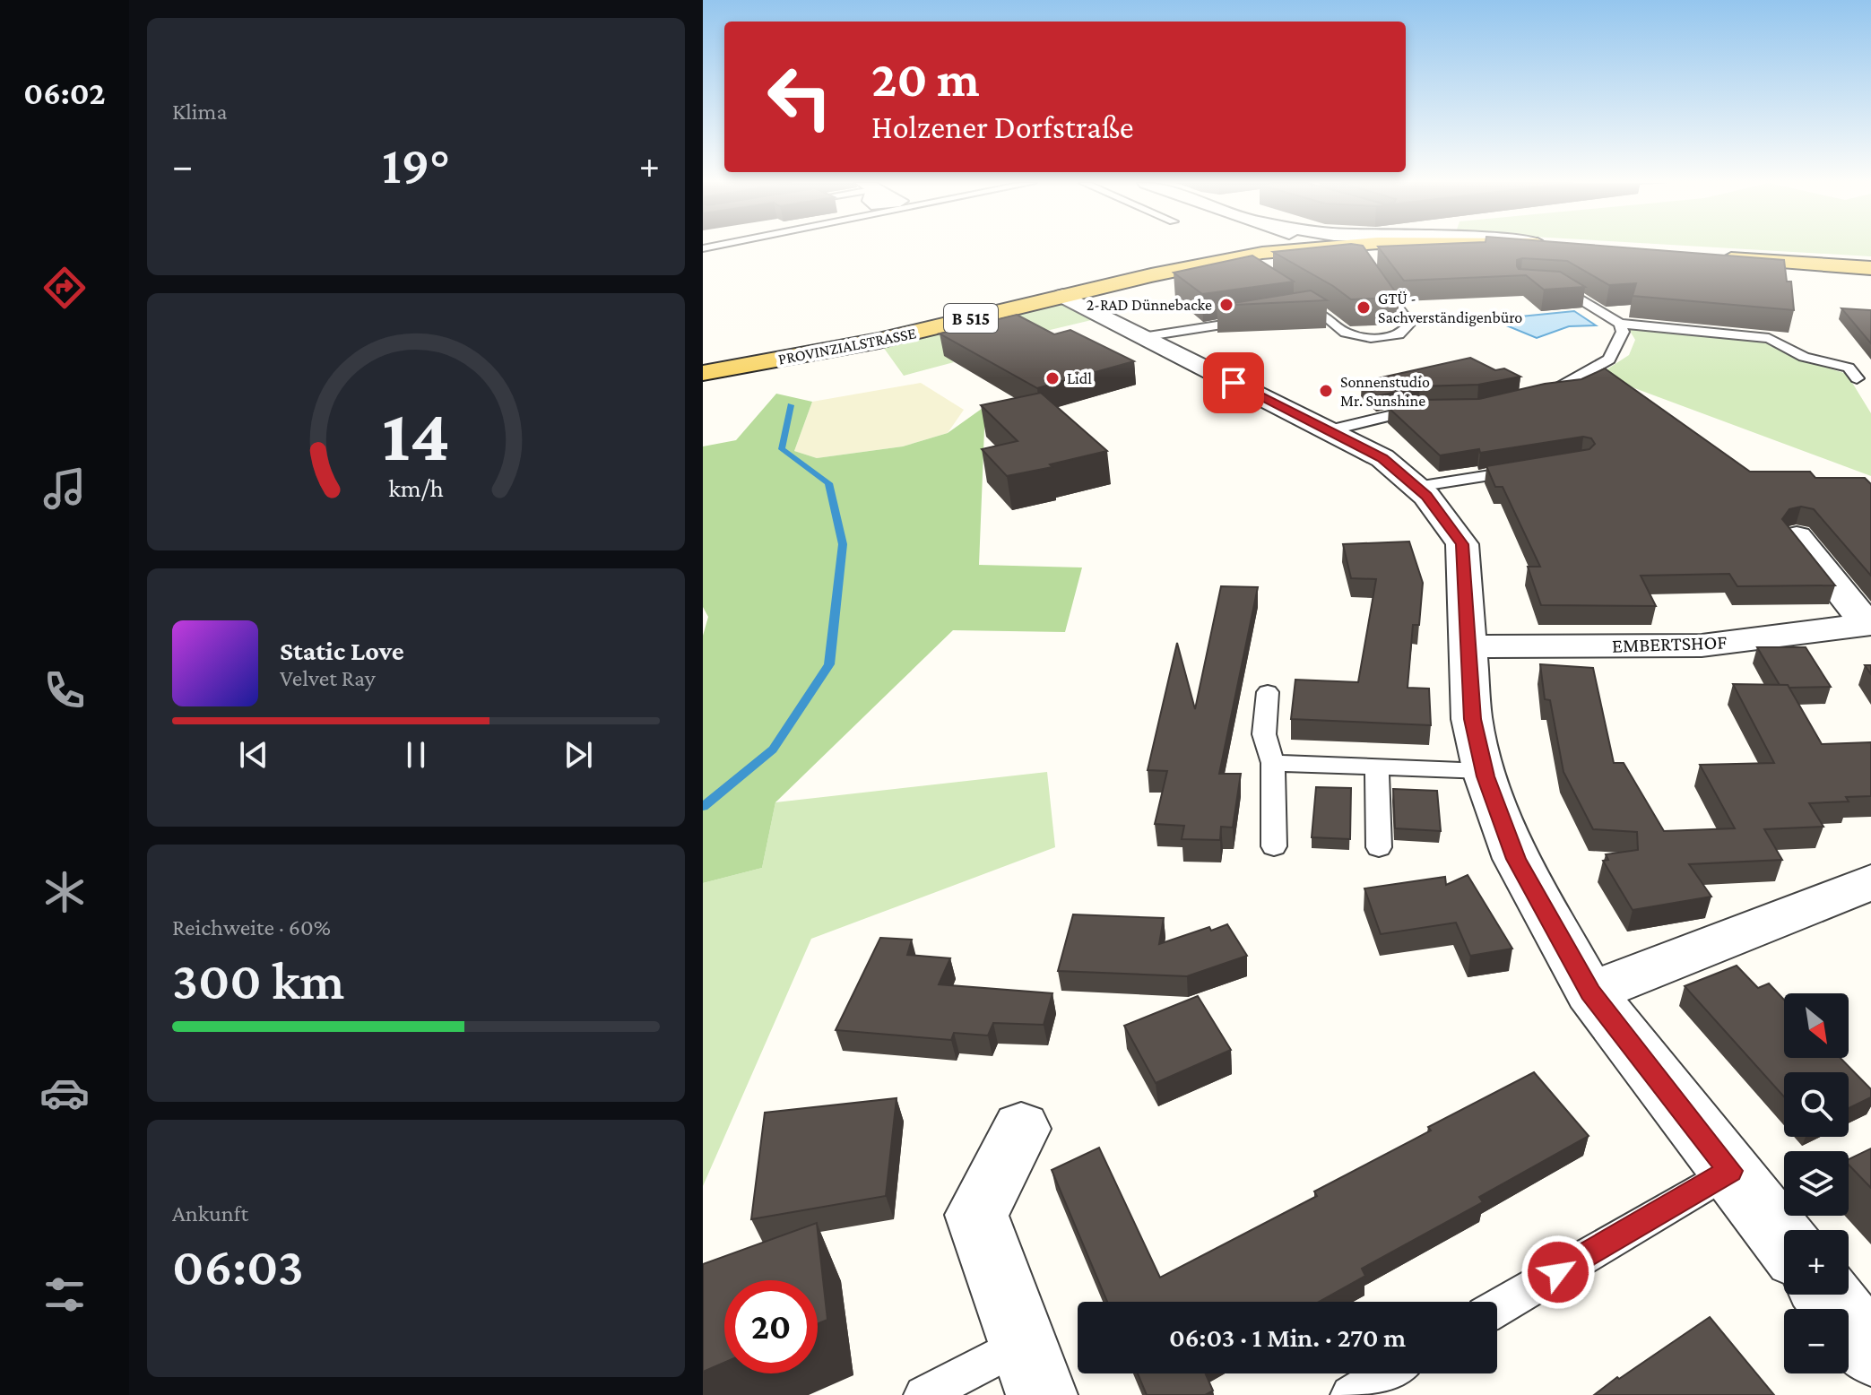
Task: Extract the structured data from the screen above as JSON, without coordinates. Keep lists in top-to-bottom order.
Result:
{
  "streets": {
    "main road": ["B 515", "PROVINZIALSTRASSE"],
    "street": ["EMBERTSHOF"]
  },
  "places": [
    "2-RAD Dünnebacke",
    "GTÜ - Sachverständigenbüro",
    "Lidl",
    "Sonnenstudio Mr. Sunshine"
  ],
  "north": "bottom right",
  "page": {
    "tabs": "06:02",
    "tile": [
      "Klima",
      ["Reichweite · 60%", "300 km"],
      ["Ankunft", "06:03"]
    ],
    "turn": ["20 m", "Holzener Dorfstraße"],
    "heat": ["−", "19°", "+"],
    "song": ["Static Love", "Velvet Ray"],
    "map_buttons": ["+", "−"],
    "limit": "20",
    "trip": "06:03 · 1 Min. · 270 m",
    "gauge": ["14", "km/h"]
  }
}
